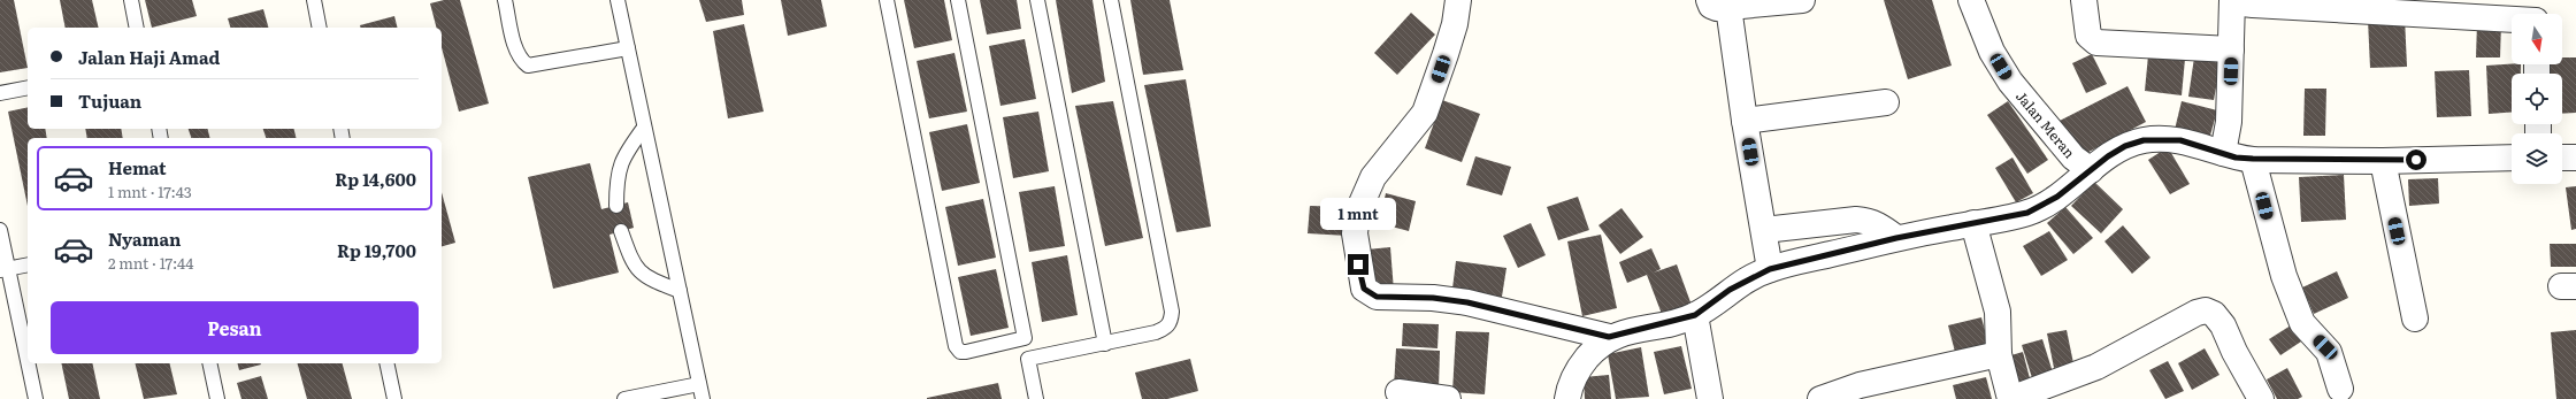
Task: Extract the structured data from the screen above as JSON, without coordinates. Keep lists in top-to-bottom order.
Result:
{
  "streets": {
    "street": ["Jalan Meran"]
  },
  "north": "bottom",
  "page": {
    "banner": ["Jalan Haji Amad", "Tujuan"],
    "list": [
      {
        "name": "Hemat",
        "note": "1 mnt · 17:43",
        "value": "Rp 14,600"
      },
      {
        "name": "Nyaman",
        "note": "2 mnt · 17:44",
        "value": "Rp 19,700"
      }
    ],
    "bubble": "1 mnt",
    "buttons": "Pesan"
  }
}
